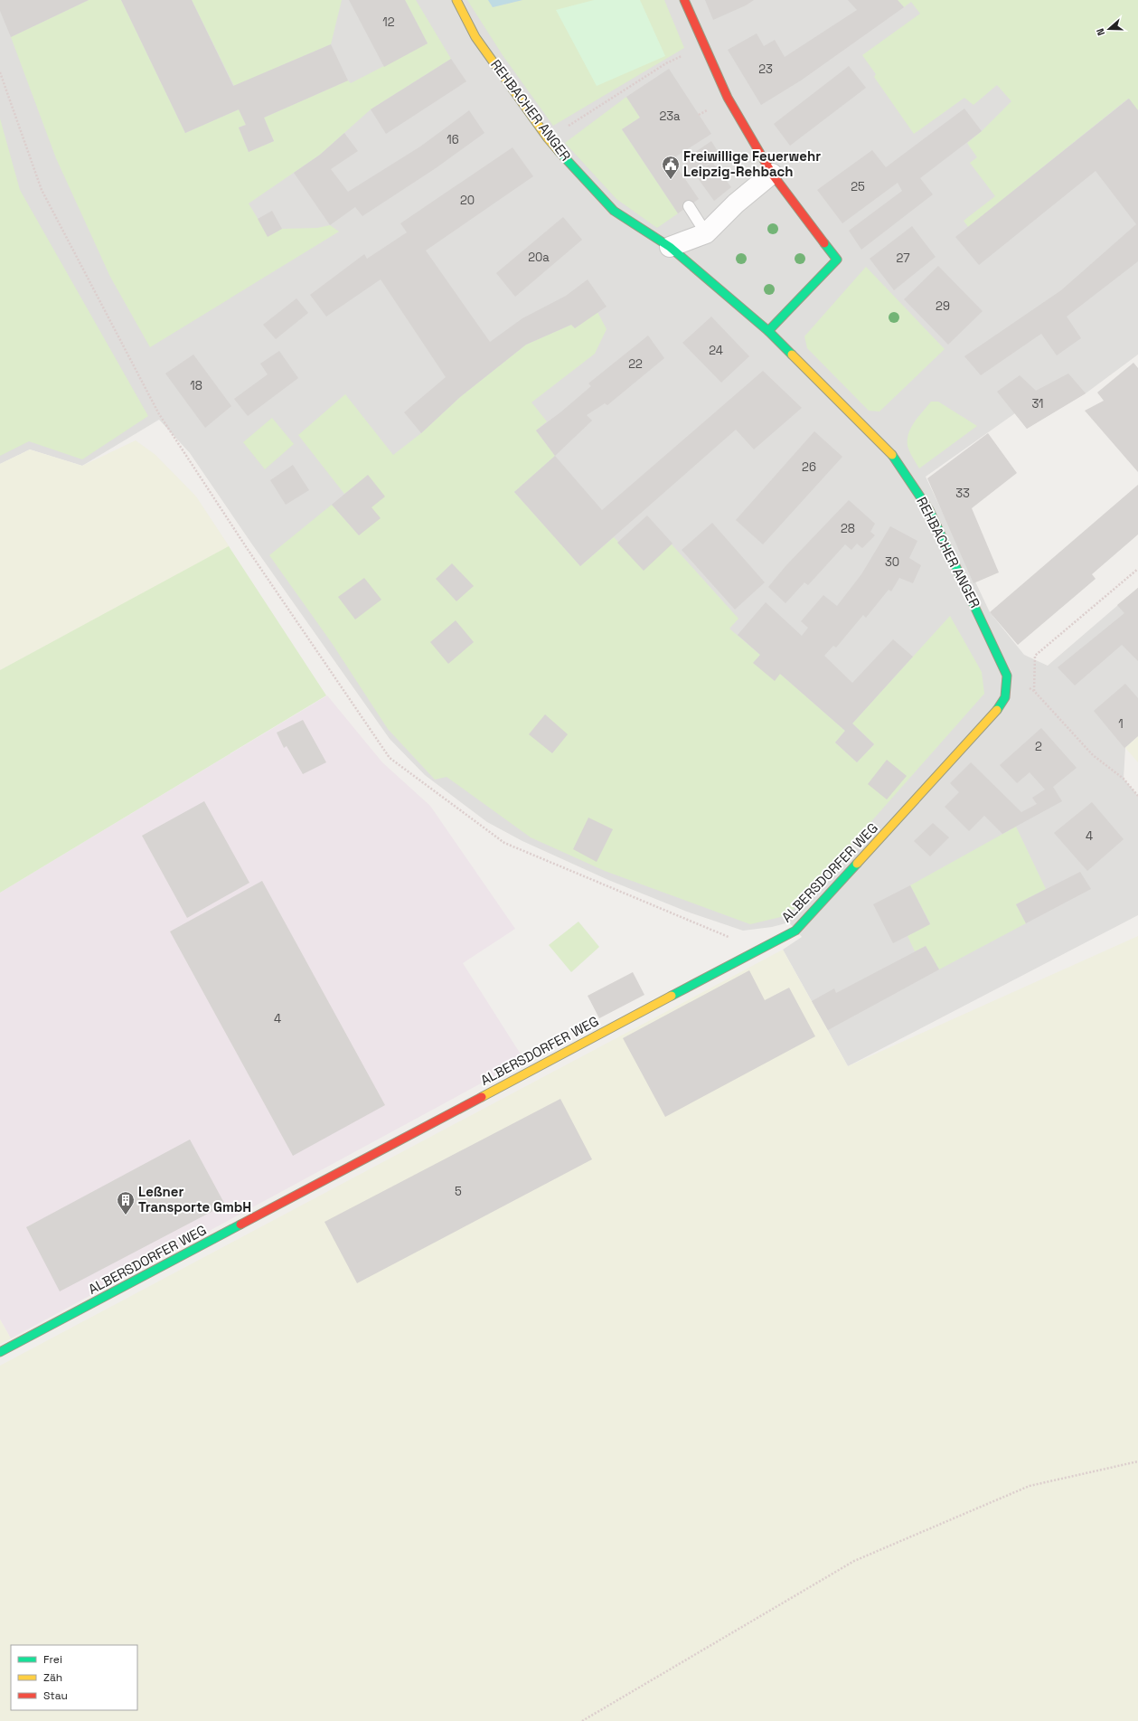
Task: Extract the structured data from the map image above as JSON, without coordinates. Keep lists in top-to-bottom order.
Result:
{
  "streets": {
    "street": ["REHBACHER ANGER", "ALBERSDORFER WEG"]
  },
  "crossings": [
    ["REHBACHER ANGER", "ALBERSDORFER WEG"]
  ],
  "places": {
    "public building": ["Freiwillige Feuerwehr Leipzig-Rehbach"],
    "building": ["Leßner Transporte GmbH"]
  },
  "house_numbers": [
    "12",
    "23",
    "23a",
    "16",
    "25",
    "20",
    "20a",
    "27",
    "29",
    "24",
    "22",
    "18",
    "31",
    "26",
    "33",
    "28",
    "30",
    "1",
    "2",
    "4",
    "4",
    "5"
  ],
  "legend": ["Frei", "Zäh", "Stau"],
  "north": "left"
}
